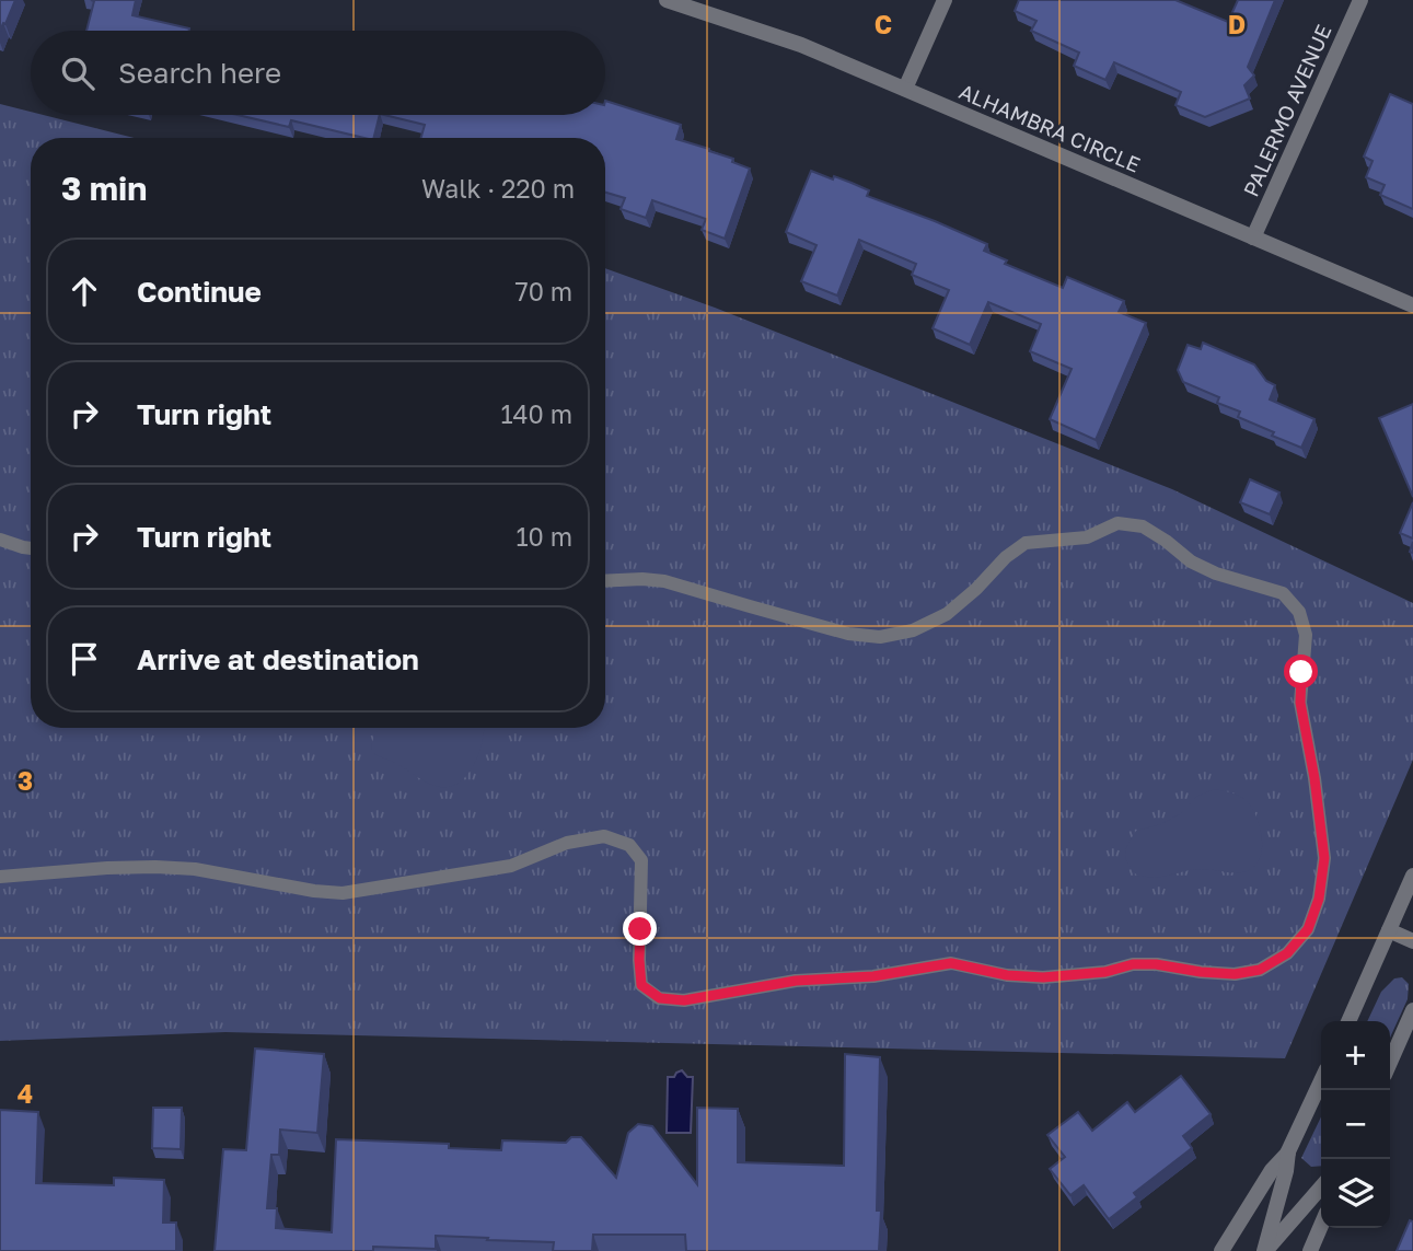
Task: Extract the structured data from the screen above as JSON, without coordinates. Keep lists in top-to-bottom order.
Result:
{
  "streets": {
    "street": ["PALERMO AVENUE", "ALHAMBRA CIRCLE"]
  },
  "crossings": [
    ["PALERMO AVENUE", "ALHAMBRA CIRCLE"]
  ],
  "page": {
    "search": "Search here",
    "heading": ["3 min", "Walk · 220 m"],
    "list": [
      ["Continue", "70 m"],
      ["Turn right", "140 m"],
      ["Turn right", "10 m"],
      "Arrive at destination"
    ],
    "map_buttons": ["+", "−"]
  },
  "grid": {
    "columns": ["C", "D"],
    "rows": ["3", "4"]
  }
}
